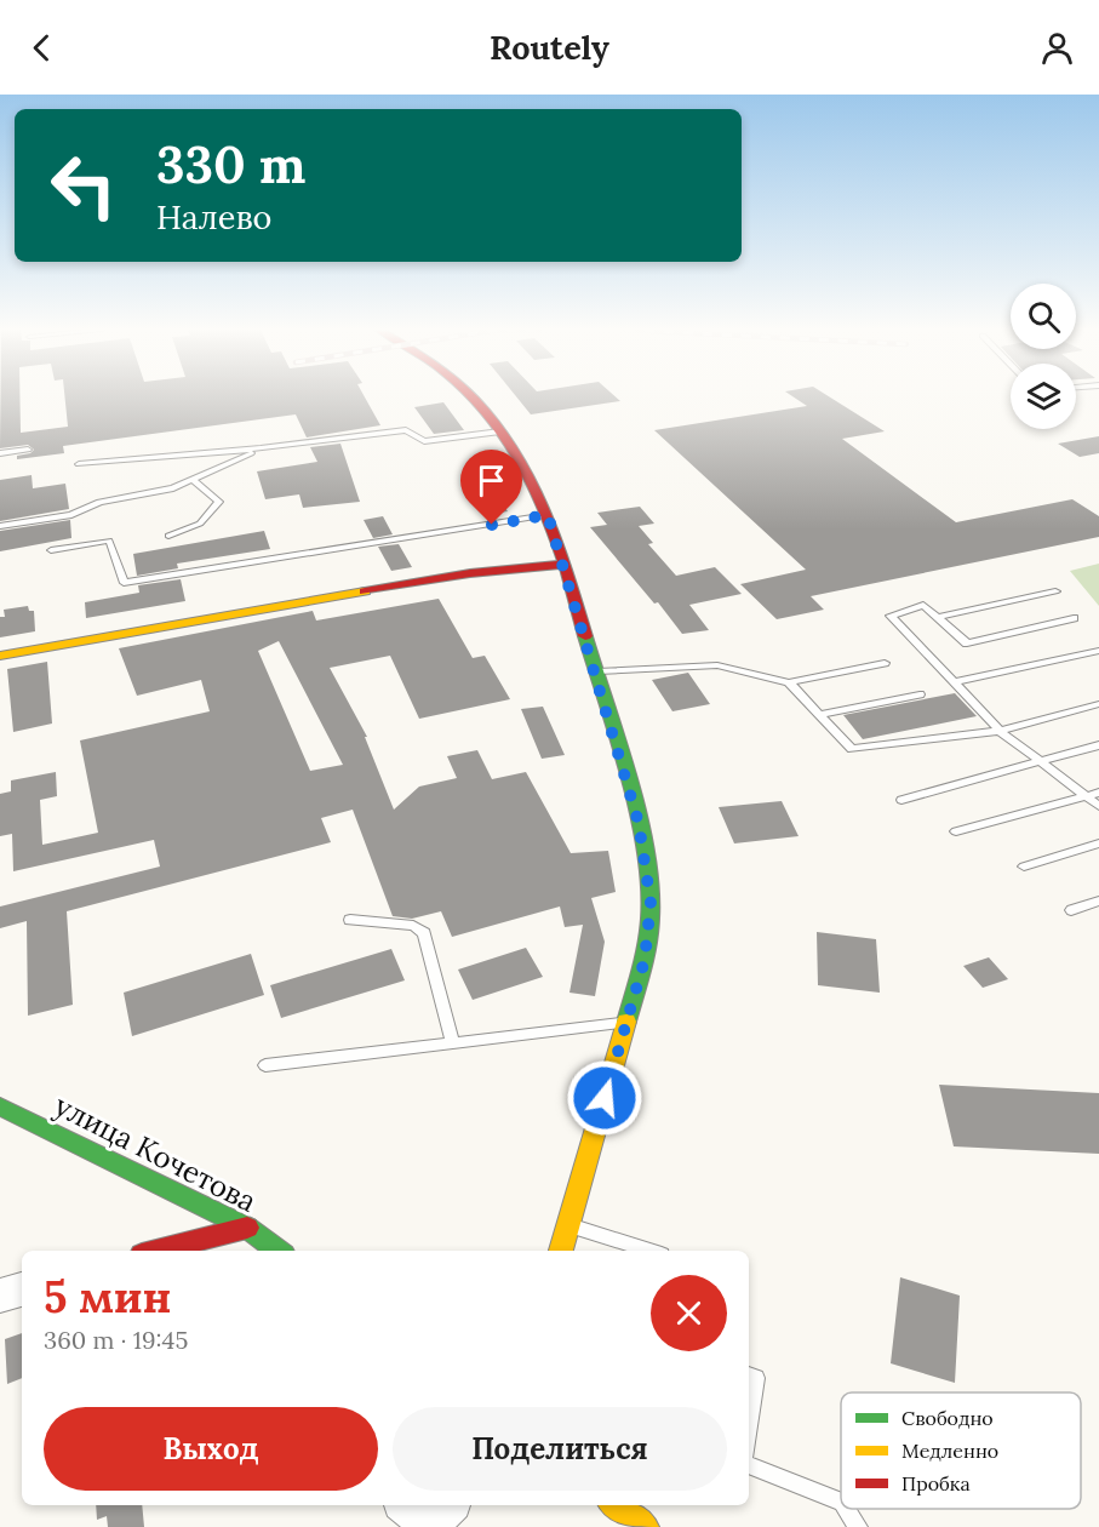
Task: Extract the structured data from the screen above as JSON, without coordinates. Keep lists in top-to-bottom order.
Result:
{
  "streets": {
    "main road": ["улица Кочетова"]
  },
  "legend": ["Свободно", "Медленно", "Пробка"],
  "page": {
    "header": "Routely",
    "turn": ["330 m", "Налево"],
    "heading": ["5 мин", "360 m · 19:45"],
    "buttons": ["Выход", "Поделиться"]
  }
}
